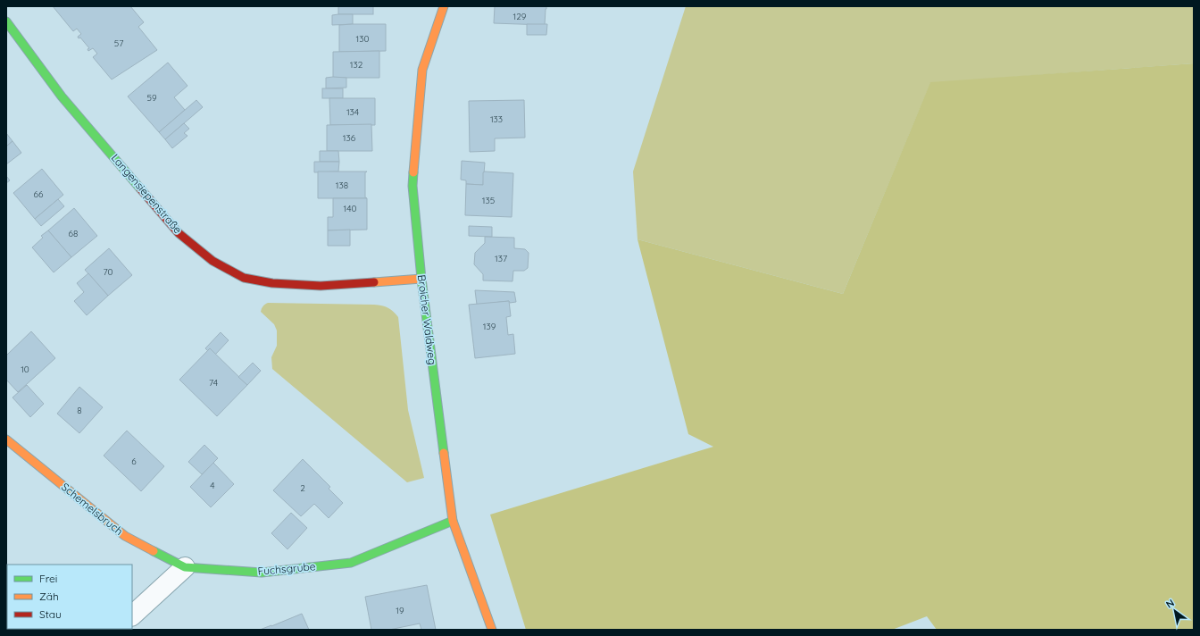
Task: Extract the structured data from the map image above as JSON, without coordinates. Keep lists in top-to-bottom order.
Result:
{
  "streets": {
    "street": [
      "Langensiepenstraße",
      "Broicher Waldweg",
      "Schemelsbruch",
      "Fuchsgrube"
    ]
  },
  "crossings": [
    ["Langensiepenstraße", "Broicher Waldweg"],
    ["Broicher Waldweg", "Fuchsgrube"],
    ["Schemelsbruch", "Fuchsgrube"]
  ],
  "house_numbers": [
    "129",
    "130",
    "57",
    "132",
    "59",
    "134",
    "133",
    "136",
    "138",
    "66",
    "135",
    "140",
    "68",
    "137",
    "70",
    "139",
    "10",
    "74",
    "8",
    "6",
    "4",
    "2",
    "19"
  ],
  "legend": ["Frei", "Zäh", "Stau"],
  "north": "top left"
}
